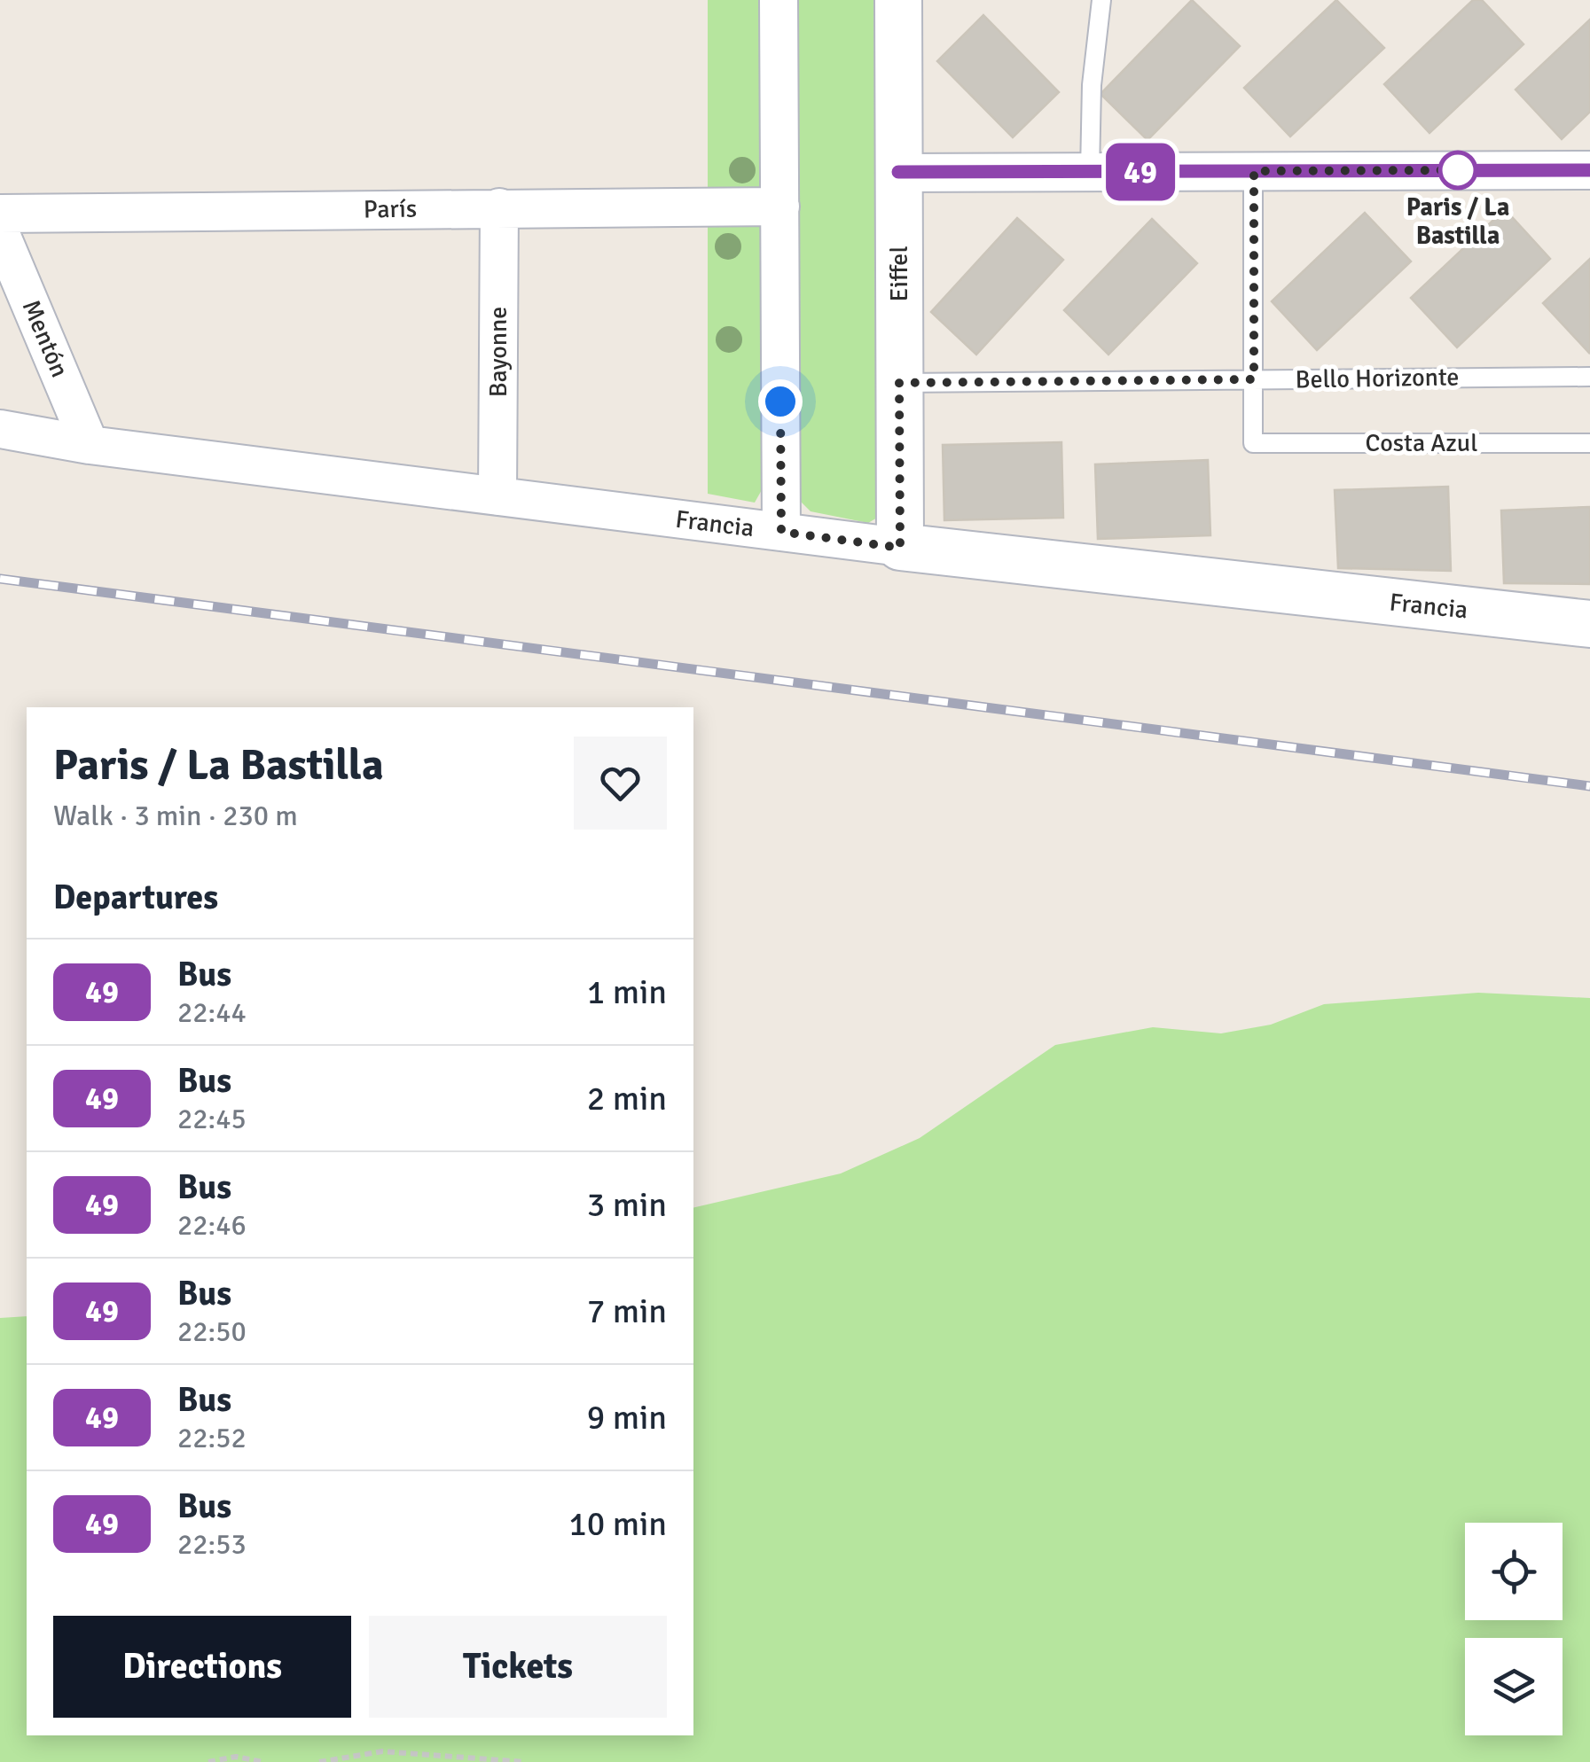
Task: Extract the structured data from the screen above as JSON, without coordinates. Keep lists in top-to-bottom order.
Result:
{
  "streets": {
    "street": [
      "París",
      "Eiffel",
      "Mentón",
      "Bayonne",
      "Francia"
    ],
    "lane": ["Bello Horizonte", "Costa Azul"]
  },
  "crossings": [
    ["París", "Bayonne"],
    ["Eiffel", "Bello Horizonte"],
    ["Eiffel", "Francia"],
    ["Mentón", "Francia"],
    ["Bayonne", "Francia"],
    ["Bello Horizonte", "Costa Azul"]
  ],
  "places": ["Paris / La Bastilla"],
  "lines": ["bus line 49"],
  "page": {
    "on_map": "49",
    "heading": [
      ["Paris / La Bastilla", "Walk · 3 min · 230 m"],
      "Departures"
    ],
    "list": [
      {
        "mark": "49",
        "name": "Bus",
        "note": "22:44",
        "value": "1 min"
      },
      {
        "mark": "49",
        "name": "Bus",
        "note": "22:45",
        "value": "2 min"
      },
      {
        "mark": "49",
        "name": "Bus",
        "note": "22:46",
        "value": "3 min"
      },
      {
        "mark": "49",
        "name": "Bus",
        "note": "22:50",
        "value": "7 min"
      },
      {
        "mark": "49",
        "name": "Bus",
        "note": "22:52",
        "value": "9 min"
      },
      {
        "mark": "49",
        "name": "Bus",
        "note": "22:53",
        "value": "10 min"
      }
    ],
    "buttons": ["Directions", "Tickets"]
  }
}
